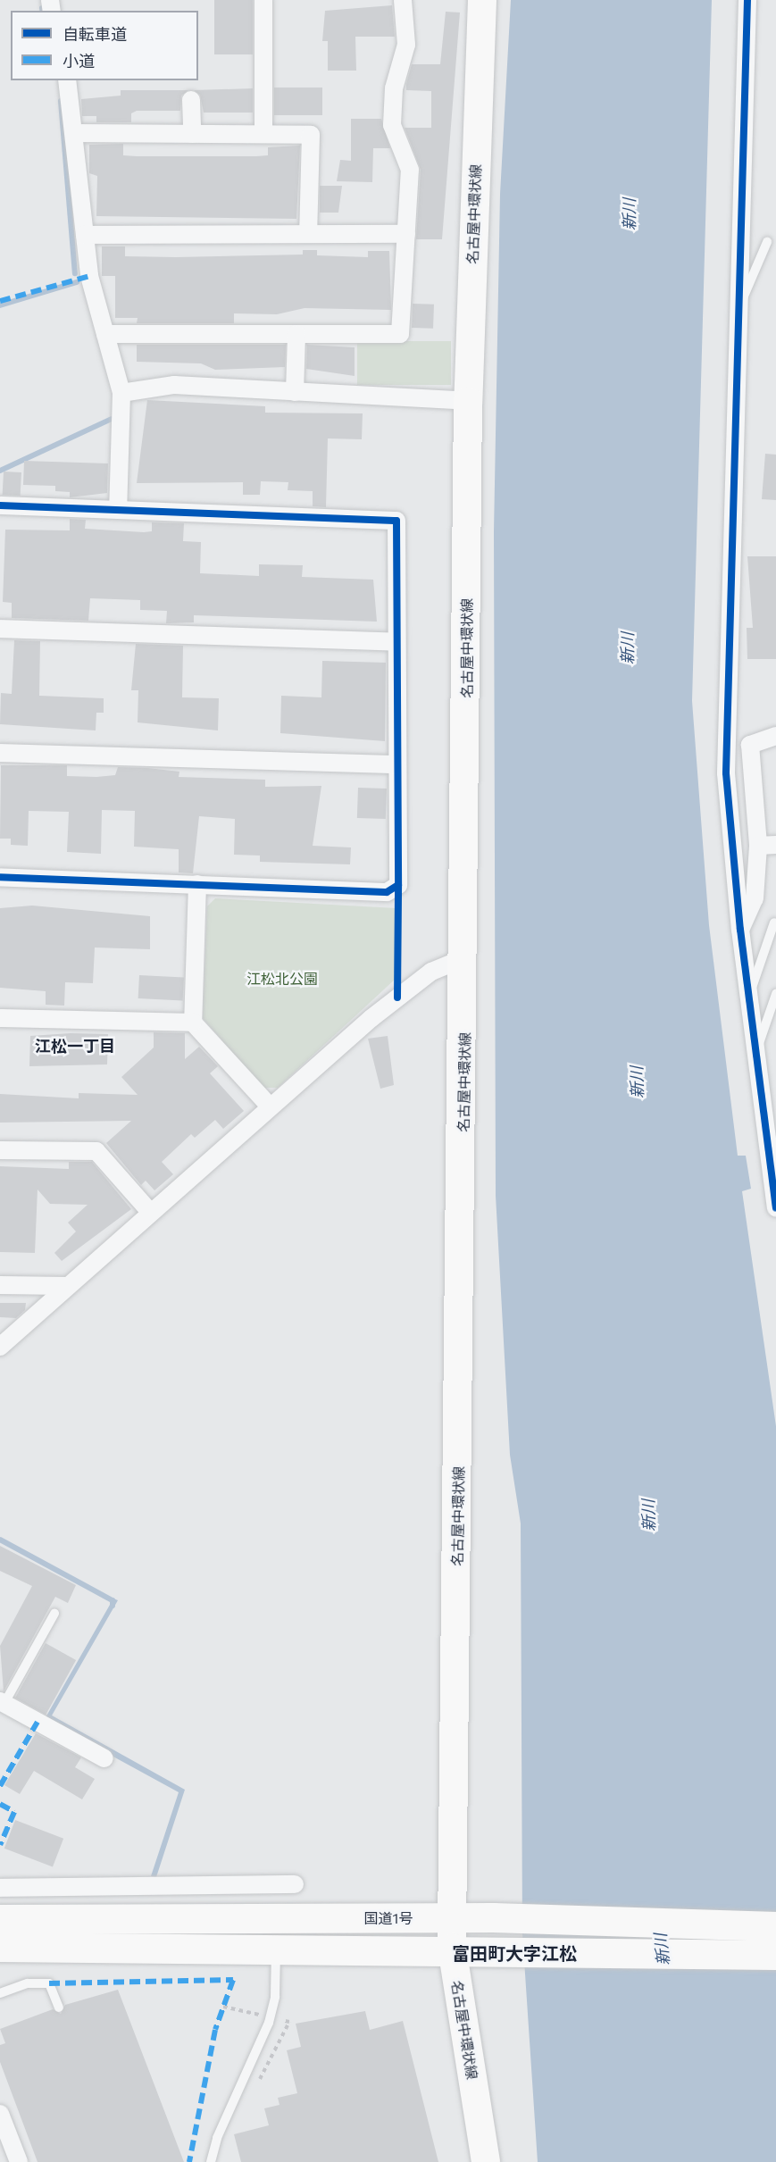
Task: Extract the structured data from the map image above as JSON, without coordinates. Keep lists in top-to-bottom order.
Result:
{
  "streets": {
    "highway": ["国道1号"],
    "main road": ["名古屋中環状線"]
  },
  "crossings": [
    ["名古屋中環状線", "国道1号"]
  ],
  "districts": ["江松一丁目", "富田町大字江松"],
  "water": ["新川"],
  "parks": ["江松北公園"],
  "legend": ["自転車道", "小道"]
}
